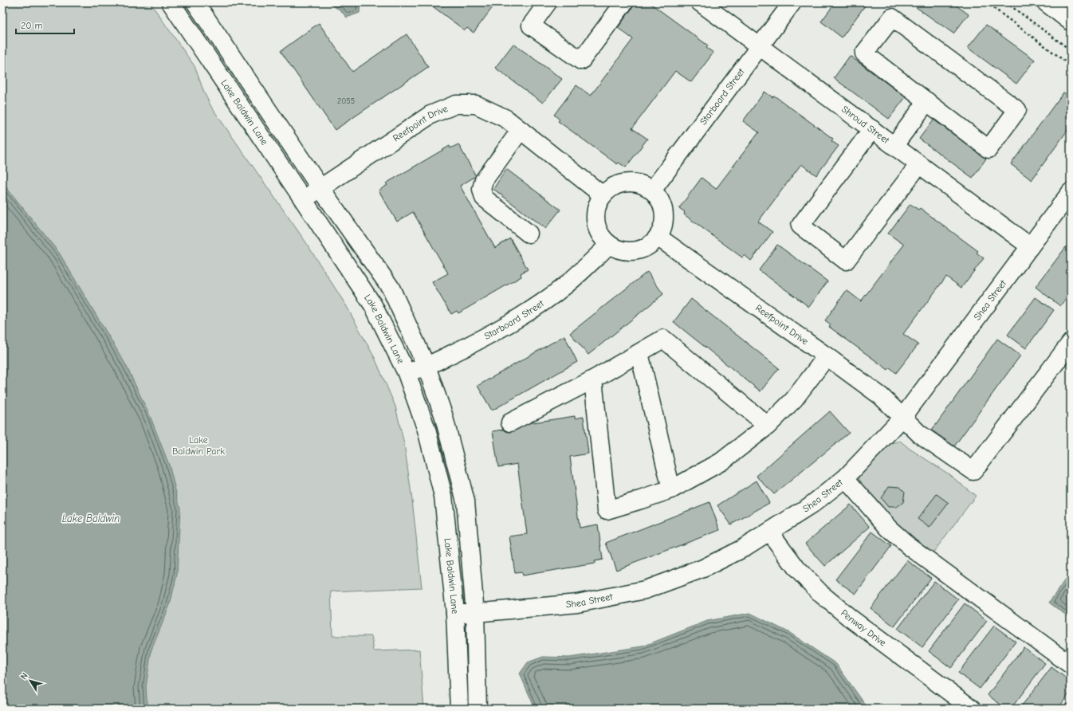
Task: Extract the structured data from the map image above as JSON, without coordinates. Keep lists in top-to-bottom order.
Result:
{
  "streets": {
    "street": [
      "Starboard Street",
      "Lake Baldwin Lane",
      "Reefpoint Drive",
      "Shroud Street",
      "Shea Street",
      "Penway Drive"
    ]
  },
  "crossings": [
    ["Starboard Street", "Lake Baldwin Lane"],
    ["Starboard Street", "Reefpoint Drive"],
    ["Starboard Street", "Shroud Street"],
    ["Lake Baldwin Lane", "Reefpoint Drive"],
    ["Lake Baldwin Lane", "Shea Street"],
    ["Reefpoint Drive", "Shea Street"],
    ["Shroud Street", "Shea Street"],
    ["Shea Street", "Penway Drive"]
  ],
  "water": ["Lake Baldwin"],
  "parks": ["Lake Baldwin Park"],
  "house_numbers": ["2055"],
  "scale_bar": "20 m",
  "north": "top left"
}
